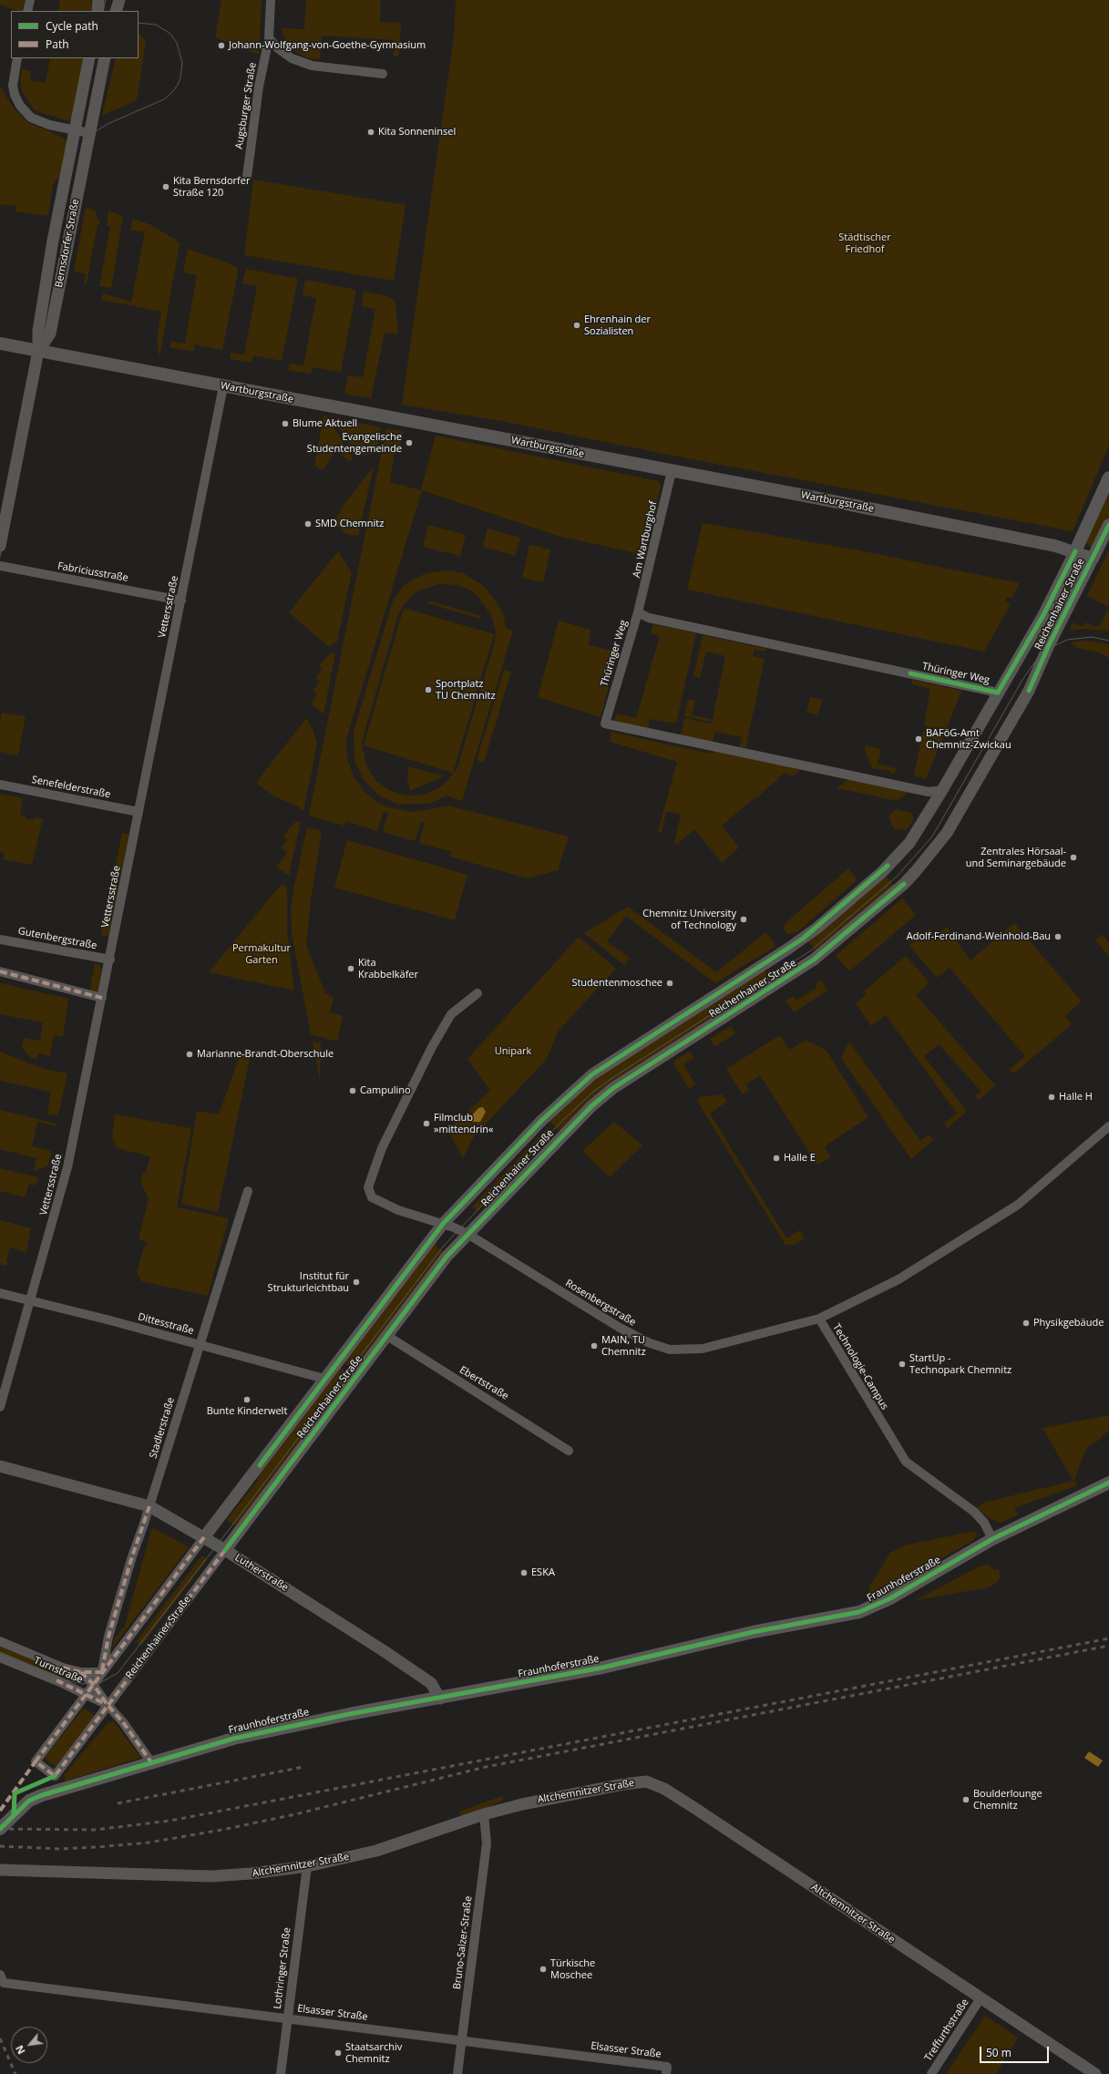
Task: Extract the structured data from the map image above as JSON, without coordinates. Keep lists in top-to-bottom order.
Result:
{
  "streets": {
    "main road": ["Wartburgstraße", "Reichenhainer Straße", "Fraunhoferstraße"],
    "street": [
      "Augsburger Straße",
      "Bernsdorfer Straße",
      "Am Wartburghof",
      "Fabriciusstraße",
      "Vettersstraße",
      "Thüringer Weg",
      "Senefelderstraße",
      "Gutenbergstraße",
      "Rosenbergstraße",
      "Dittesstraße",
      "Technologie-Campus",
      "Ebertstraße",
      "Stadlerstraße",
      "Lutherstraße",
      "Turnstraße",
      "Altchemnitzer Straße",
      "Bruno-Salzer-Straße",
      "Lothringer Straße",
      "Elsasser Straße",
      "Treffurthstraße"
    ]
  },
  "crossings": [
    ["Bernsdorfer Straße", "Wartburgstraße"],
    ["Wartburgstraße", "Am Wartburghof"],
    ["Wartburgstraße", "Reichenhainer Straße"],
    ["Wartburgstraße", "Vettersstraße"],
    ["Am Wartburghof", "Thüringer Weg"],
    ["Fabriciusstraße", "Vettersstraße"],
    ["Reichenhainer Straße", "Thüringer Weg"],
    ["Reichenhainer Straße", "Rosenbergstraße"],
    ["Reichenhainer Straße", "Dittesstraße"],
    ["Reichenhainer Straße", "Ebertstraße"],
    ["Reichenhainer Straße", "Stadlerstraße"],
    ["Reichenhainer Straße", "Lutherstraße"],
    ["Reichenhainer Straße", "Turnstraße"],
    ["Vettersstraße", "Senefelderstraße"],
    ["Vettersstraße", "Gutenbergstraße"],
    ["Vettersstraße", "Dittesstraße"],
    ["Rosenbergstraße", "Technologie-Campus"],
    ["Dittesstraße", "Stadlerstraße"],
    ["Technologie-Campus", "Fraunhoferstraße"],
    ["Stadlerstraße", "Lutherstraße"],
    ["Stadlerstraße", "Turnstraße"],
    ["Lutherstraße", "Fraunhoferstraße"],
    ["Fraunhoferstraße", "Turnstraße"],
    ["Altchemnitzer Straße", "Bruno-Salzer-Straße"],
    ["Altchemnitzer Straße", "Lothringer Straße"],
    ["Altchemnitzer Straße", "Treffurthstraße"],
    ["Bruno-Salzer-Straße", "Elsasser Straße"],
    ["Lothringer Straße", "Elsasser Straße"]
  ],
  "parks": ["Städtischer Friedhof", "Permakultur Garten", "Unipark"],
  "places": [
    "Johann-Wolfgang-von-Goethe-Gymnasium",
    "Kita Sonneninsel",
    "Kita Bernsdorfer Straße 120",
    "Ehrenhain der Sozialisten",
    "Blume Aktuell",
    "Evangelische Studentengemeinde",
    "SMD Chemnitz",
    "Sportplatz TU Chemnitz",
    "BAFöG-Amt Chemnitz-Zwickau",
    "Zentrales Hörsaal- und Seminargebäude",
    "Chemnitz University of Technology",
    "Adolf-Ferdinand-Weinhold-Bau",
    "Kita Krabbelkäfer",
    "Studentenmoschee",
    "Marianne-Brandt-Oberschule",
    "Campulino",
    "Halle H",
    "Filmclub »mittendrin«",
    "Halle E",
    "Institut für Strukturleichtbau",
    "Physikgebäude",
    "MAIN, TU Chemnitz",
    "StartUp - Technopark Chemnitz",
    "Bunte Kinderwelt",
    "ESKA",
    "Boulderlounge Chemnitz",
    "Türkische Moschee",
    "Staatsarchiv Chemnitz"
  ],
  "legend": ["Cycle path", "Path"],
  "scale_bar": "50 m",
  "north": "bottom left"
}
